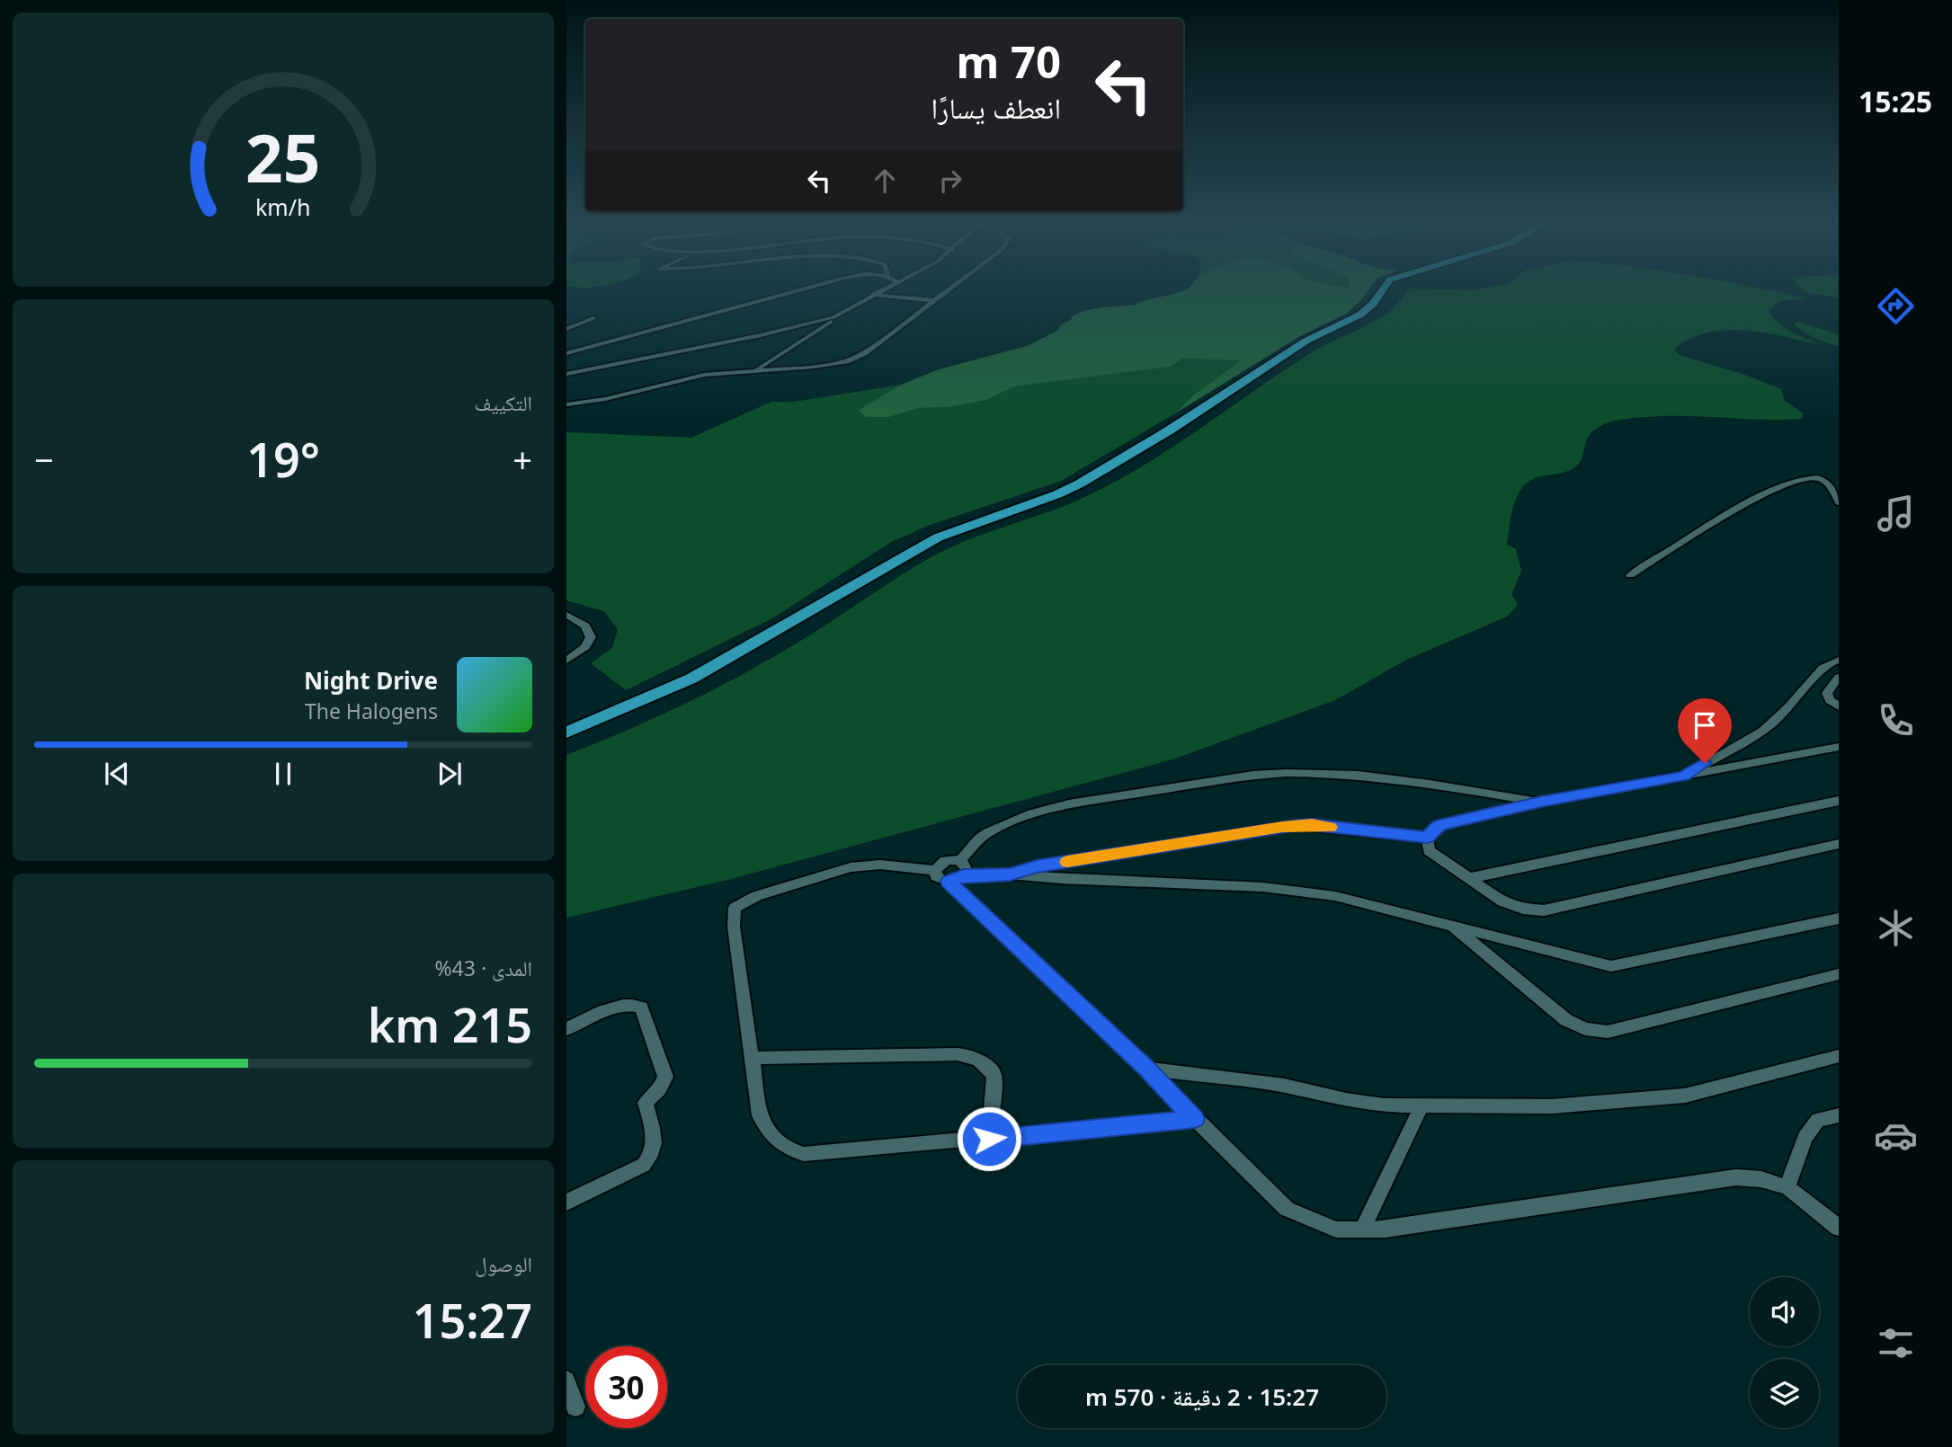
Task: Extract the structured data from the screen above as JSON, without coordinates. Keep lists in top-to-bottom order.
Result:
{
  "page": {
    "tabs": "15:25",
    "turn": ["70 m", "انعطف يسارًا"],
    "tile": [
      "التكييف",
      ["المدى · 43%", "215 km"],
      ["الوصول", "15:27"]
    ],
    "heat": ["−", "19°", "+"],
    "song": ["Night Drive", "The Halogens"],
    "limit": "30",
    "trip": "15:27 · 2 دقيقة · 570 m",
    "gauge": ["25", "km/h"]
  }
}
